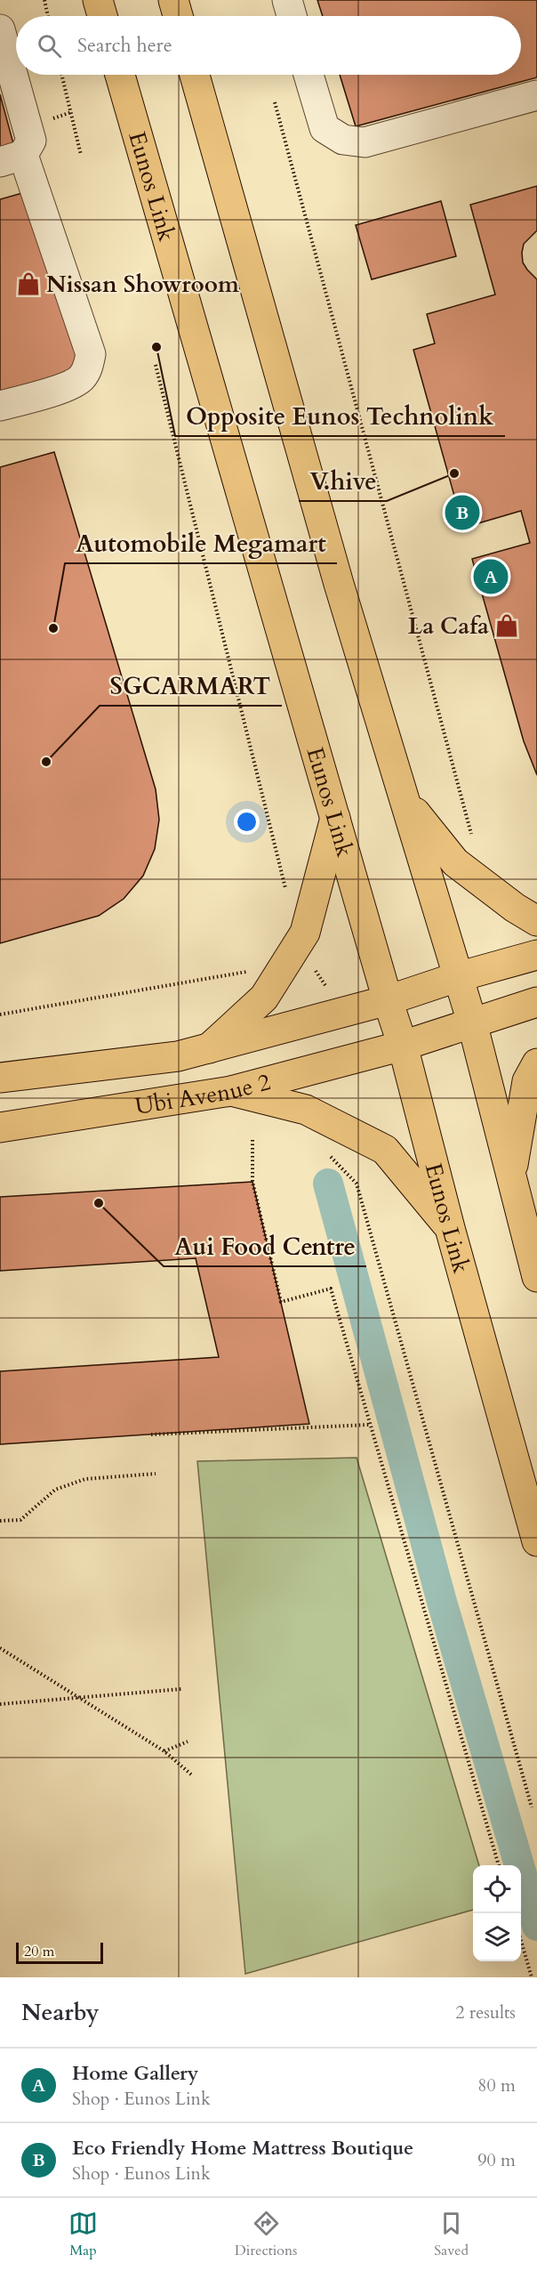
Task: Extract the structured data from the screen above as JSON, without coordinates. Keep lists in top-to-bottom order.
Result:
{
  "streets": {
    "main road": ["Eunos Link", "Ubi Avenue 2"]
  },
  "crossings": [
    ["Eunos Link", "Ubi Avenue 2"]
  ],
  "places": {
    "shop": ["Nissan Showroom", "La Cafa"],
    "other": [
      "Opposite Eunos Technolink",
      "V.hive",
      "Automobile Megamart",
      "SGCARMART",
      "Aui Food Centre"
    ]
  },
  "scale_bar": "20 m",
  "page": {
    "search": "Search here",
    "pins": ["B", "A"],
    "scale": "20 m",
    "heading": ["Nearby", "2 results"],
    "list": [
      {
        "mark": "A",
        "name": "Home Gallery",
        "note": "Shop · Eunos Link",
        "value": "80 m"
      },
      {
        "mark": "B",
        "name": "Eco Friendly Home Mattress Boutique",
        "note": "Shop · Eunos Link",
        "value": "90 m"
      }
    ],
    "nav": ["Map", "Directions", "Saved"]
  }
}
